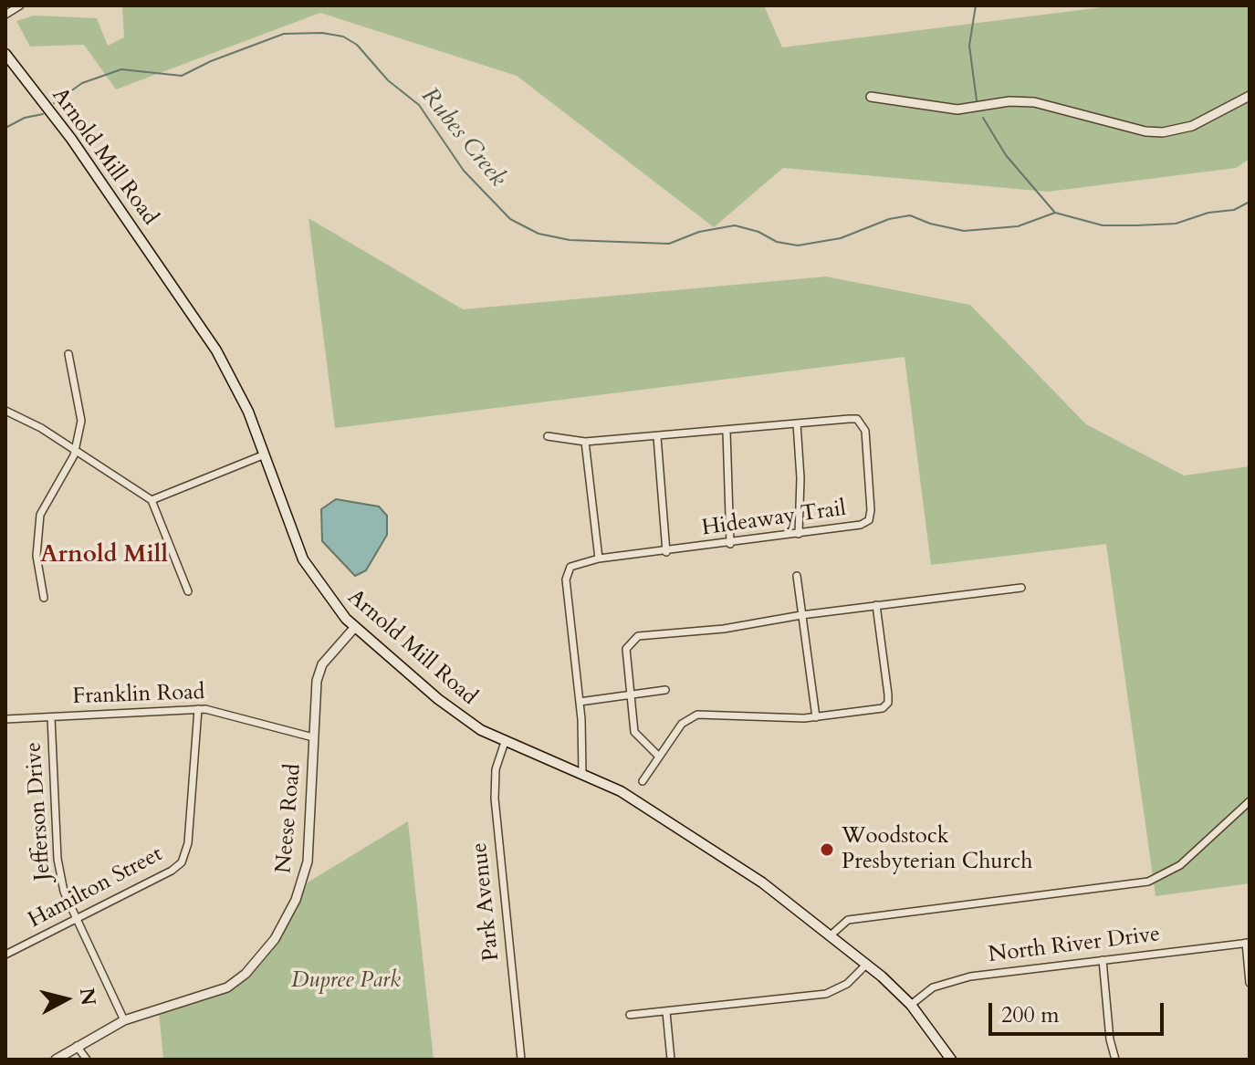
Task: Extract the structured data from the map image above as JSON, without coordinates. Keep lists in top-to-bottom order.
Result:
{
  "streets": {
    "main road": ["Arnold Mill Road"],
    "street": [
      "Hideaway Trail",
      "Franklin Road",
      "Jefferson Drive",
      "Neese Road",
      "Hamilton Street",
      "Park Avenue",
      "North River Drive"
    ]
  },
  "crossings": [
    ["Arnold Mill Road", "Neese Road"],
    ["Arnold Mill Road", "Park Avenue"],
    ["Arnold Mill Road", "North River Drive"],
    ["Franklin Road", "Jefferson Drive"],
    ["Franklin Road", "Neese Road"],
    ["Franklin Road", "Hamilton Street"],
    ["Jefferson Drive", "Neese Road"],
    ["Jefferson Drive", "Hamilton Street"]
  ],
  "districts": ["Arnold Mill"],
  "water": ["Rubes Creek"],
  "parks": ["Dupree Park"],
  "places": ["Woodstock Presbyterian Church"],
  "scale_bar": "200 m",
  "north": "right"
}
